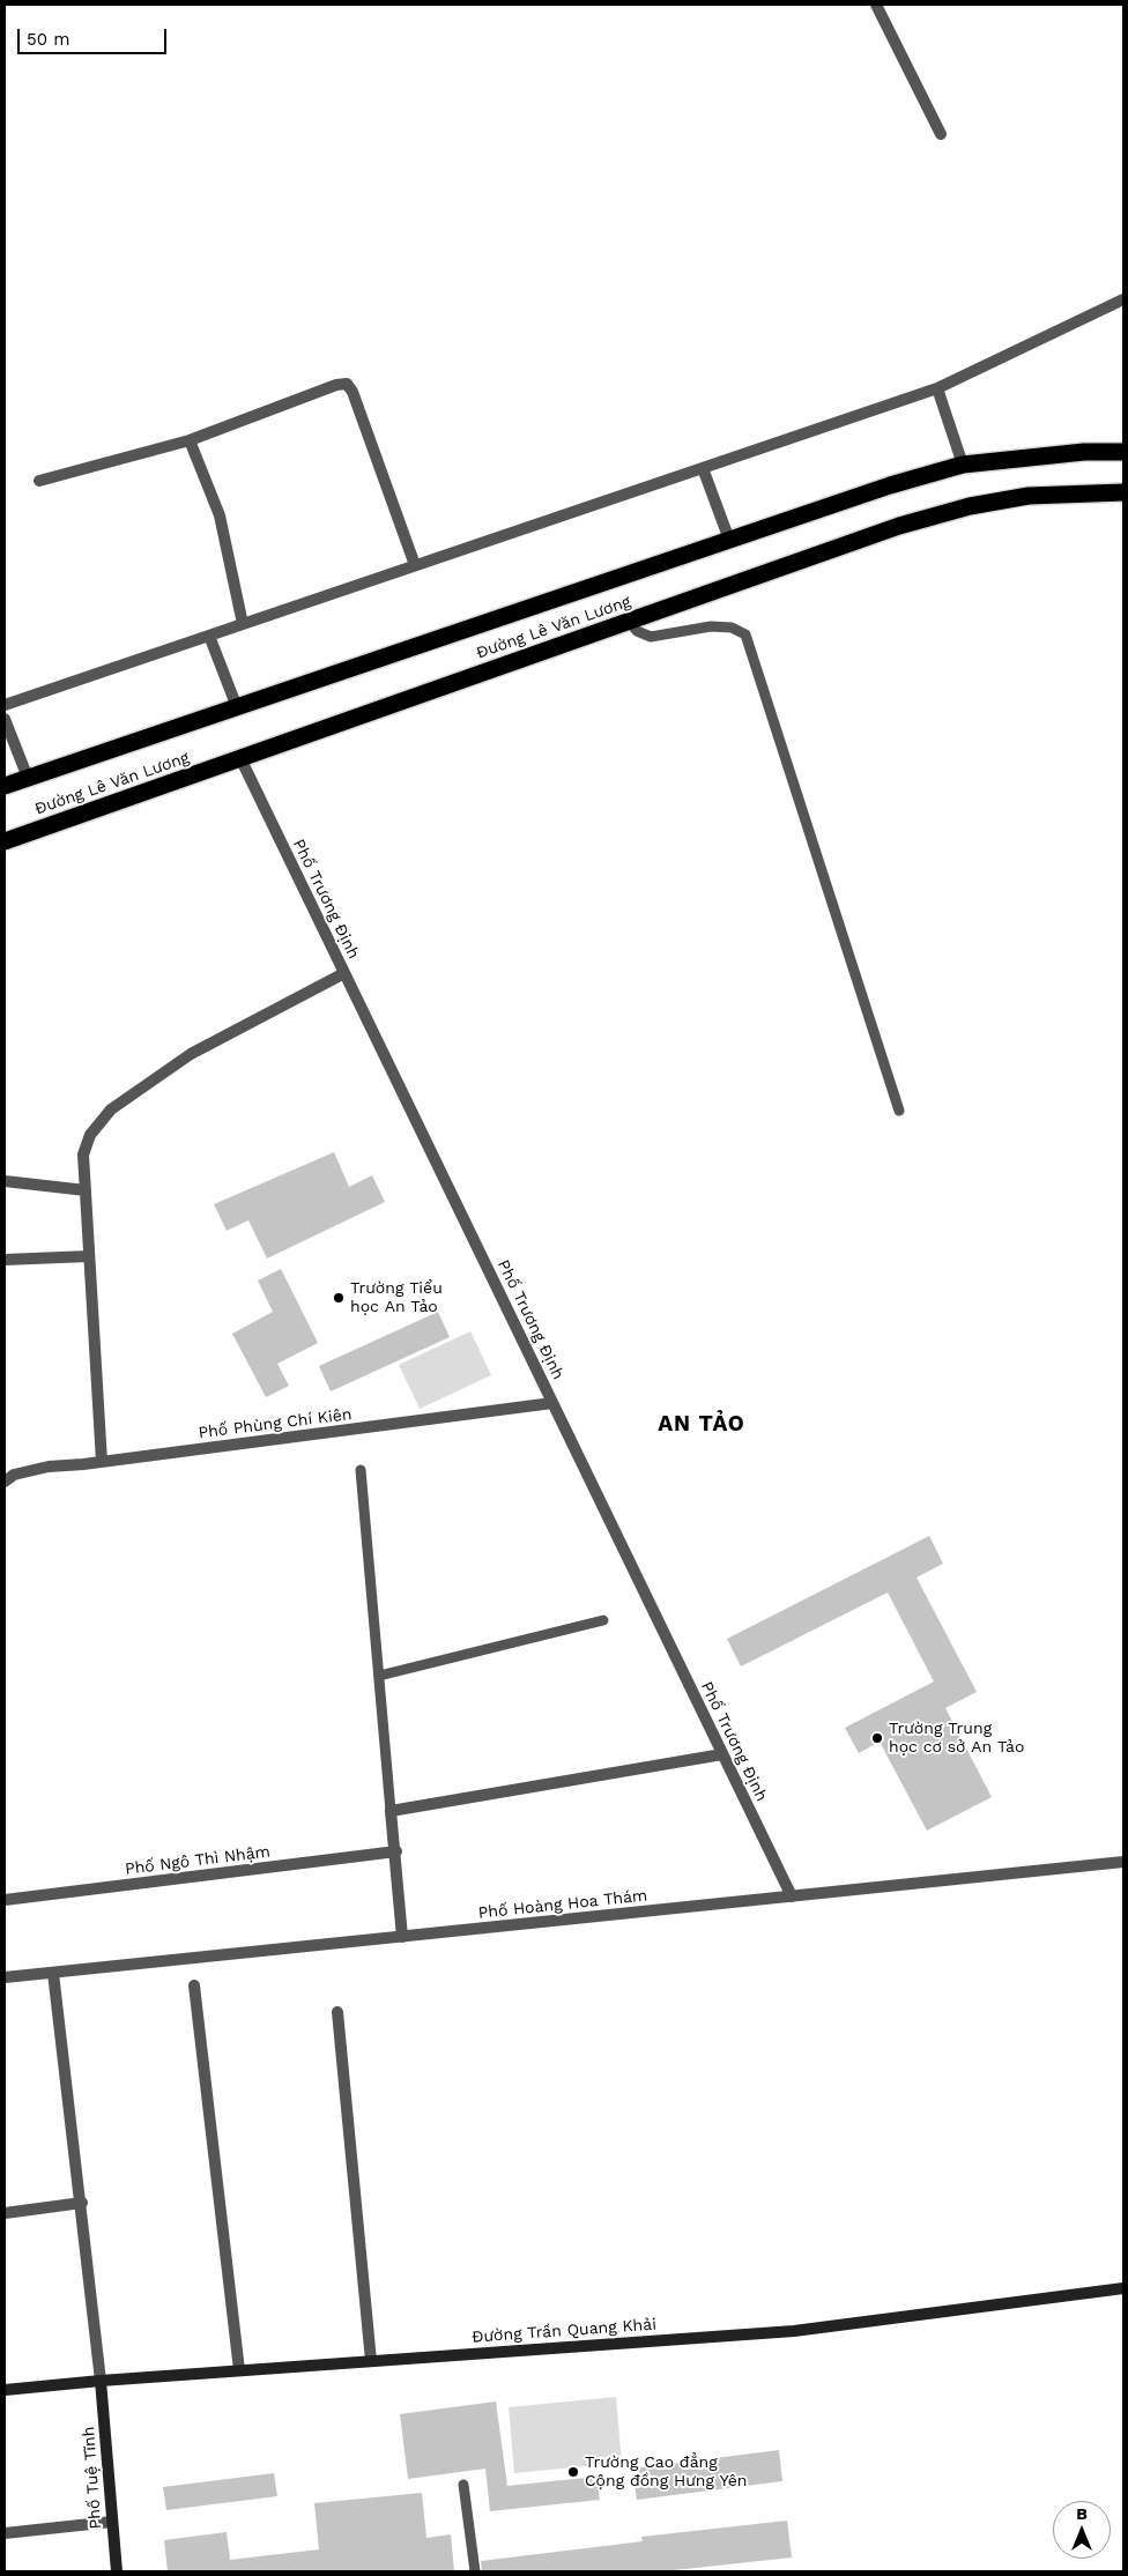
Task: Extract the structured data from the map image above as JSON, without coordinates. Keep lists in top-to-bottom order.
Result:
{
  "streets": {
    "highway": ["Đường Lê Văn Lương"],
    "street": [
      "Phố Trương Định",
      "Phố Phùng Chí Kiên",
      "Phố Ngô Thì Nhậm",
      "Phố Hoàng Hoa Thám",
      "Đường Trần Quang Khải",
      "Phố Tuệ Tĩnh"
    ]
  },
  "crossings": [
    ["Đường Lê Văn Lương", "Phố Trương Định"],
    ["Phố Trương Định", "Phố Phùng Chí Kiên"],
    ["Phố Trương Định", "Phố Hoàng Hoa Thám"],
    ["Đường Trần Quang Khải", "Phố Tuệ Tĩnh"]
  ],
  "districts": ["AN TẢO"],
  "places": ["Trường Tiểu học An Tảo", "Trường Trung học cơ sở An Tảo", "Trường Cao đẳng Cộng đồng Hưng Yên"],
  "scale_bar": "50 m",
  "north": "top"
}
